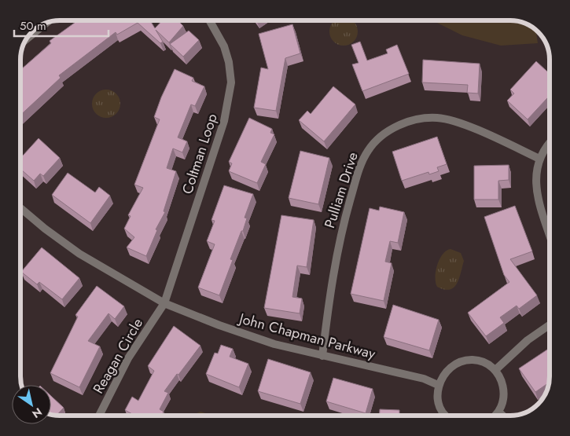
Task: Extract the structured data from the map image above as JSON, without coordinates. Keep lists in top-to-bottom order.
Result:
{
  "streets": {
    "street": [
      "Coltman Loop",
      "Pulliam Drive",
      "John Chapman Parkway",
      "Reagan Circle"
    ]
  },
  "crossings": [
    ["Coltman Loop", "John Chapman Parkway"],
    ["Coltman Loop", "Reagan Circle"],
    ["Pulliam Drive", "John Chapman Parkway"],
    ["John Chapman Parkway", "Reagan Circle"]
  ],
  "scale_bar": "50 m",
  "north": "bottom right"
}
